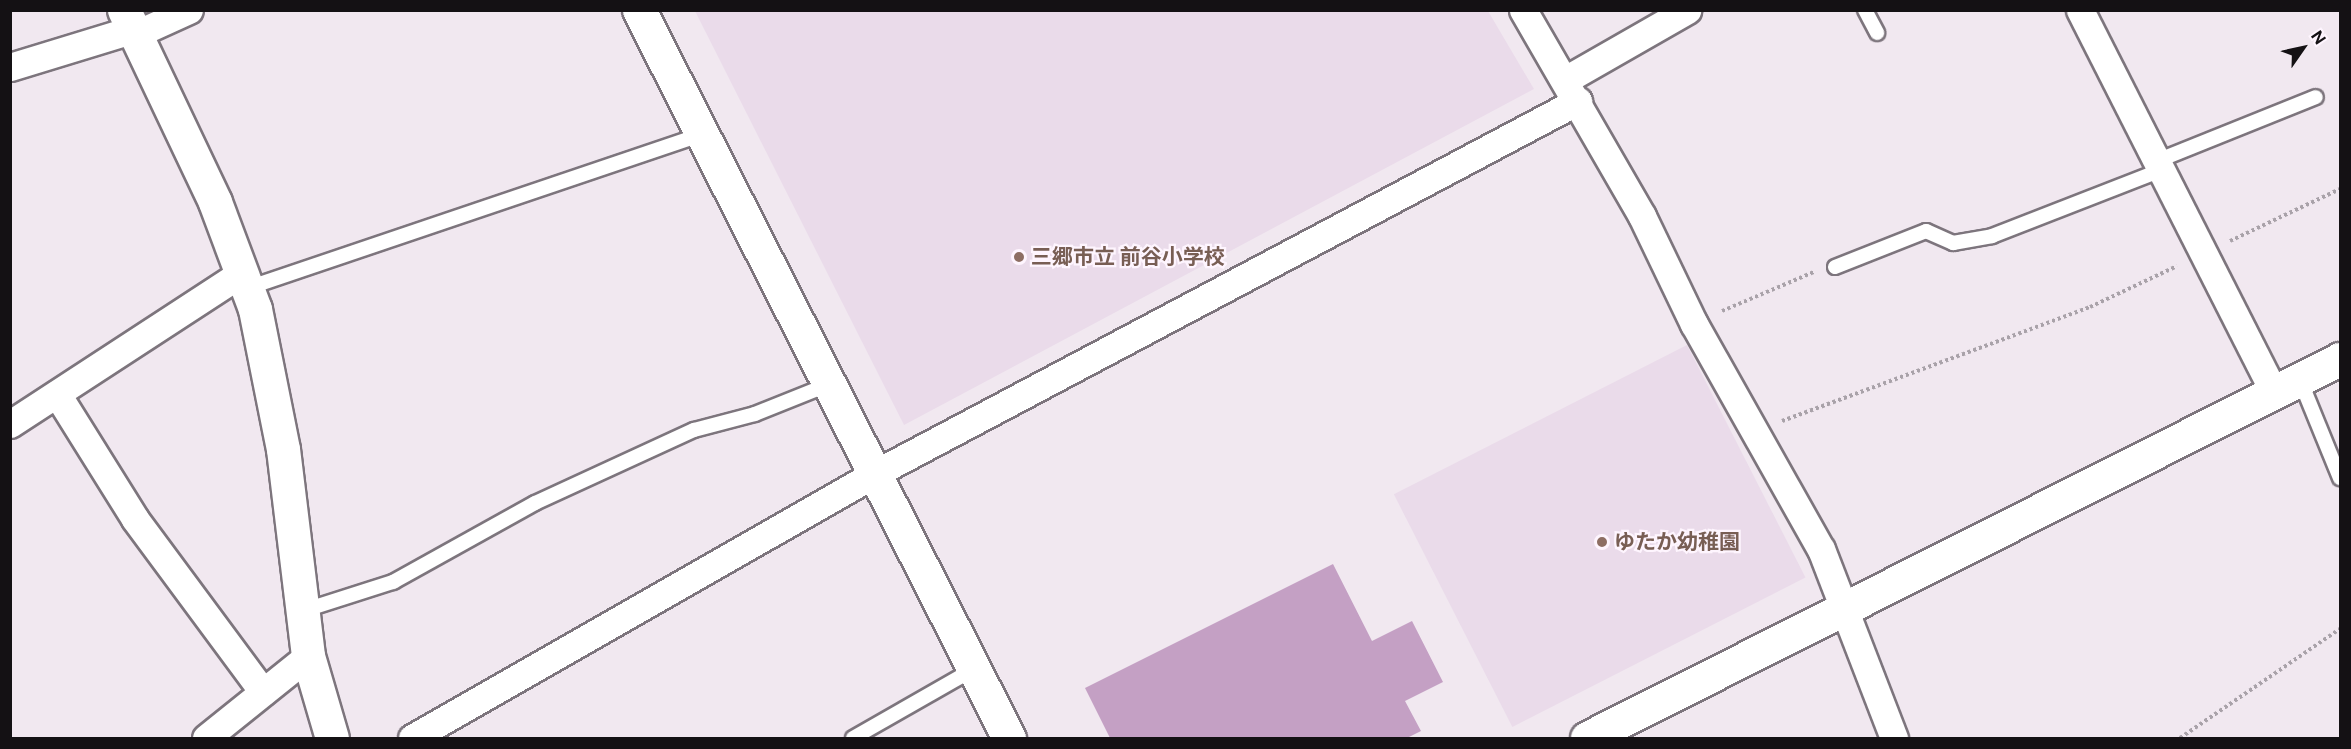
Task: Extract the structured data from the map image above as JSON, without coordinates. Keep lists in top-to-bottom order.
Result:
{
  "places": ["三郷市立 前谷小学校", "ゆたか幼稚園"],
  "north": "top right"
}
